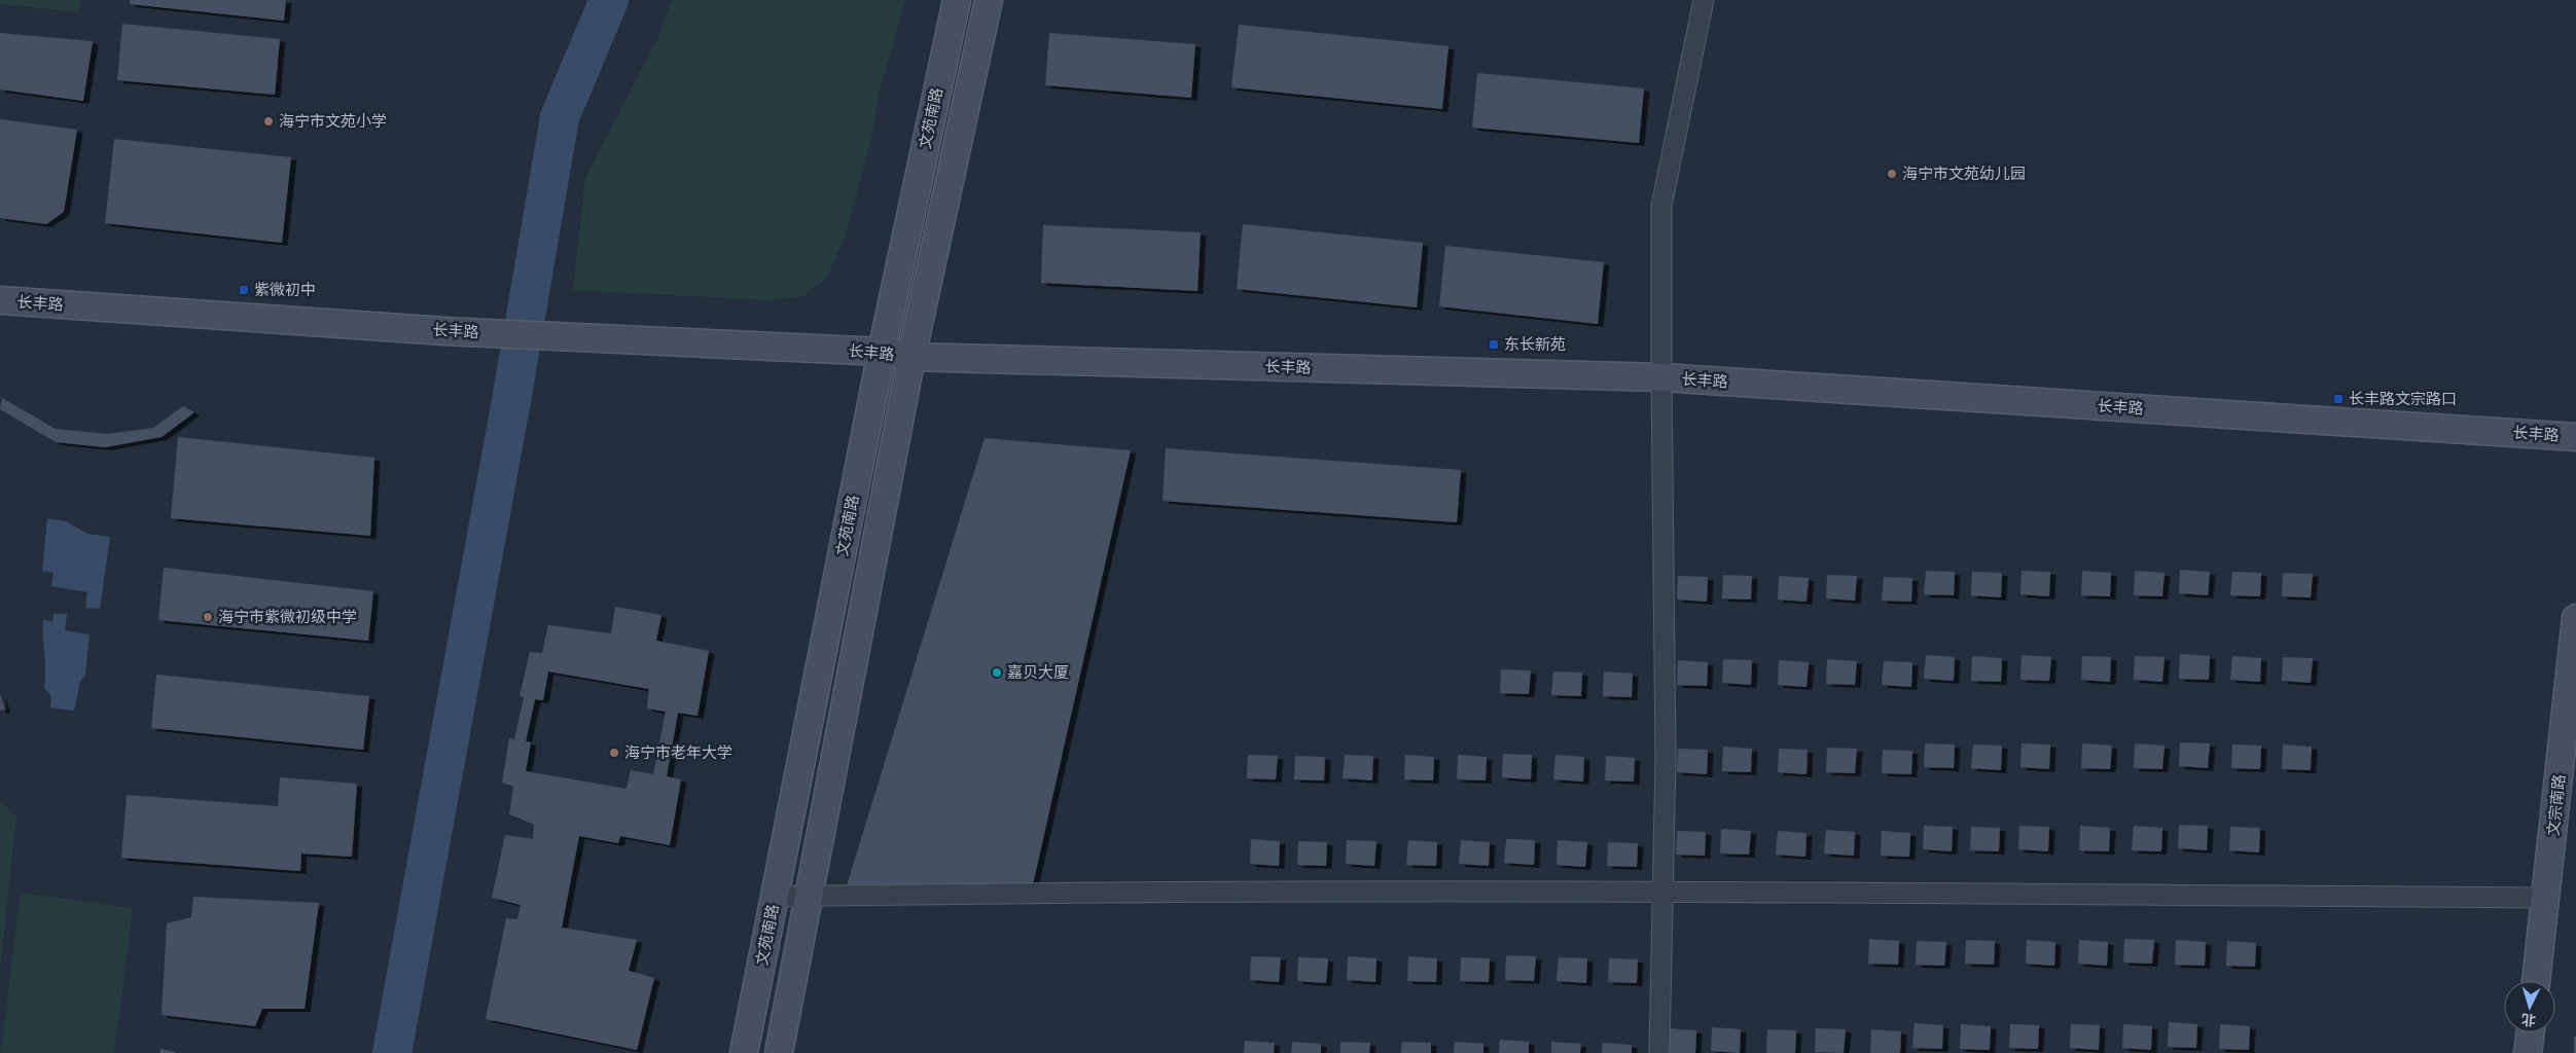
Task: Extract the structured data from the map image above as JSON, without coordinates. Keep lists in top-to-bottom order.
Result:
{
  "streets": {
    "street": ["文苑南路", "长丰路", "文宗南路"]
  },
  "crossings": [
    ["文苑南路", "长丰路"]
  ],
  "places": {
    "other": [
      "海宁市文苑小学",
      "海宁市文苑幼儿园",
      "海宁市紫微初级中学",
      "嘉贝大厦",
      "海宁市老年大学"
    ],
    "transit": ["紫微初中", "东长新苑", "长丰路文宗路口"]
  },
  "north": "bottom"
}
